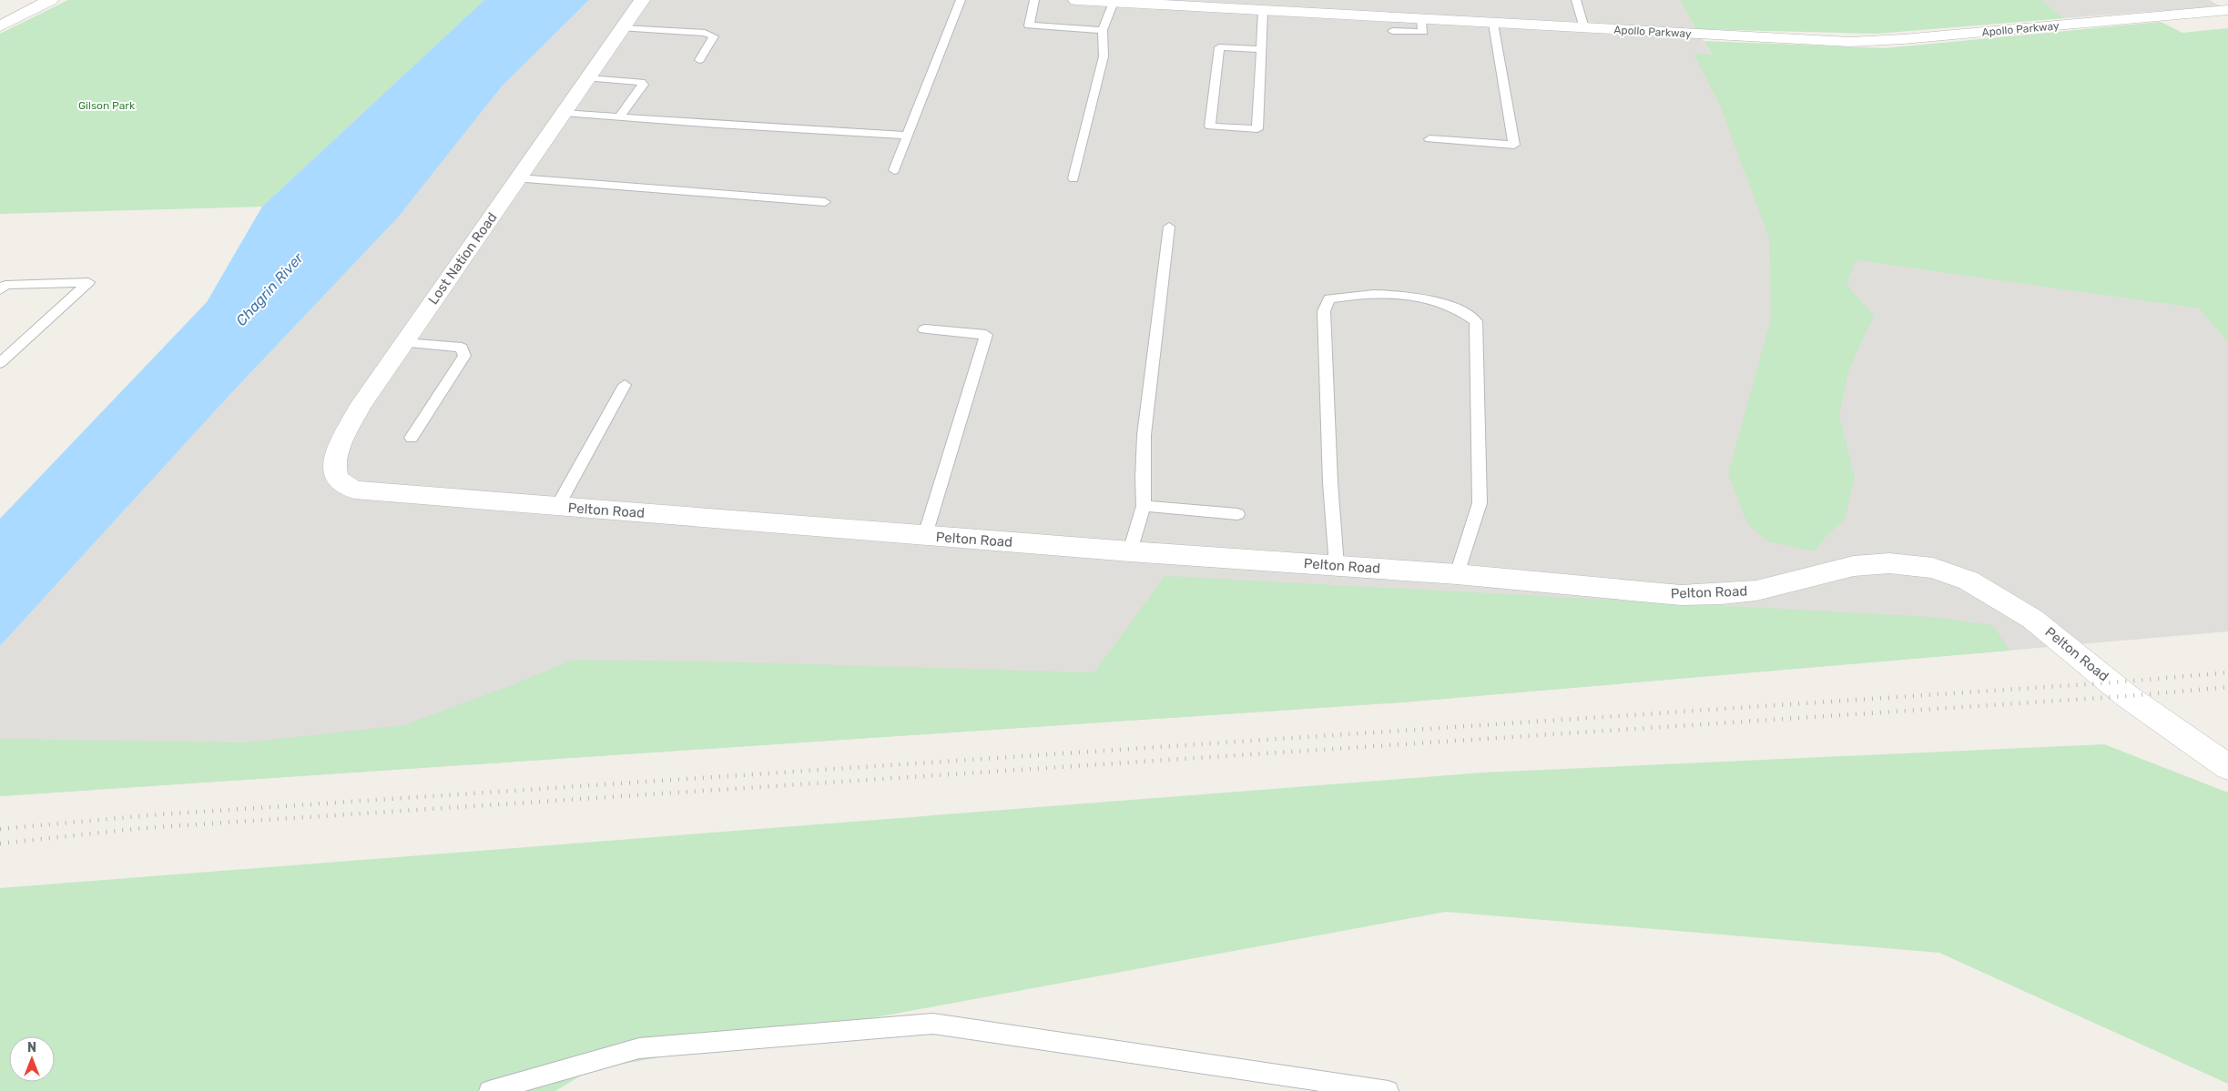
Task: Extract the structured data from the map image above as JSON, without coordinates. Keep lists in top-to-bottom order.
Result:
{
  "streets": {
    "street": ["Apollo Parkway", "Lost Nation Road", "Pelton Road"]
  },
  "crossings": [
    ["Lost Nation Road", "Pelton Road"]
  ],
  "water": ["Chagrin River"],
  "parks": ["Gilson Park"],
  "north": "top"
}
